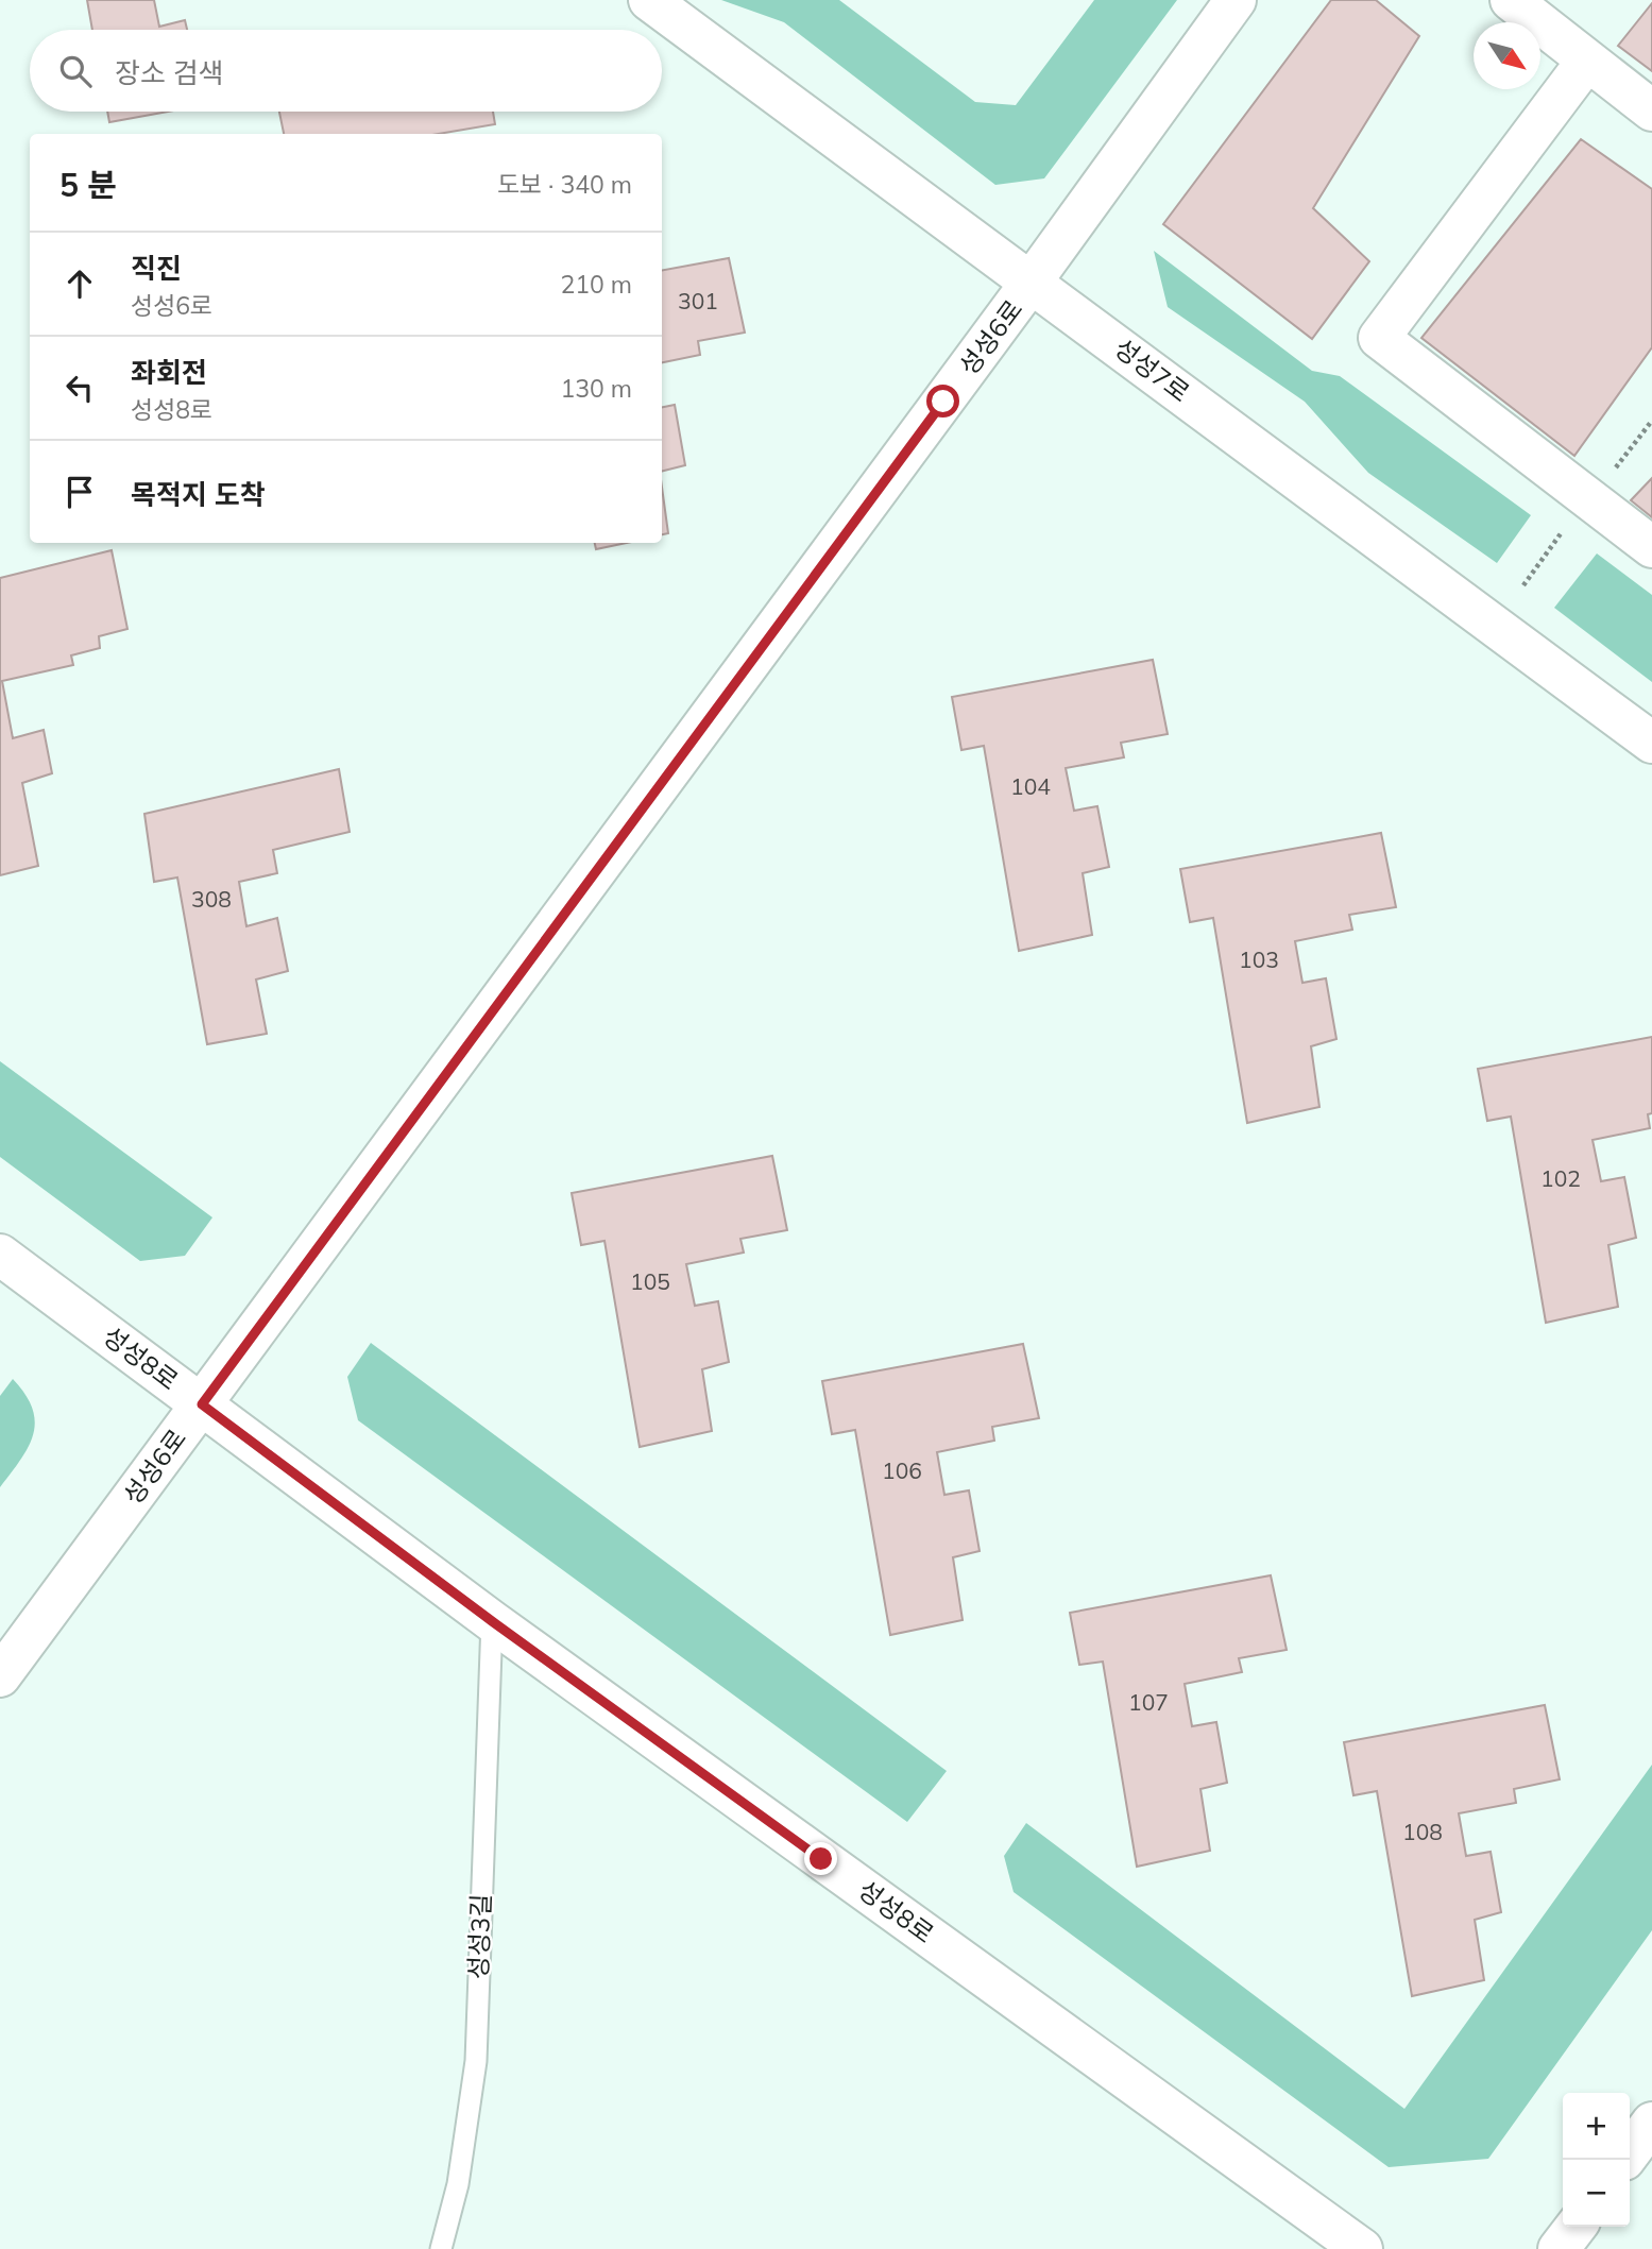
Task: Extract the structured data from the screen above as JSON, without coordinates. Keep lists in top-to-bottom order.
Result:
{
  "streets": {
    "street": ["성성6로", "성성7로", "성성8로"],
    "lane": ["성성3길"]
  },
  "crossings": [
    ["성성6로", "성성7로"],
    ["성성6로", "성성8로"],
    ["성성8로", "성성3길"]
  ],
  "house_numbers": [
    "301",
    "104",
    "308",
    "103",
    "102",
    "105",
    "106",
    "107",
    "108"
  ],
  "north": "bottom right",
  "page": {
    "search": "장소 검색",
    "heading": ["5 분", "도보 · 340 m"],
    "list": [
      ["직진", "성성6로", "210 m"],
      ["좌회전", "성성8로", "130 m"],
      "목적지 도착"
    ],
    "map_buttons": ["+", "−"]
  }
}
